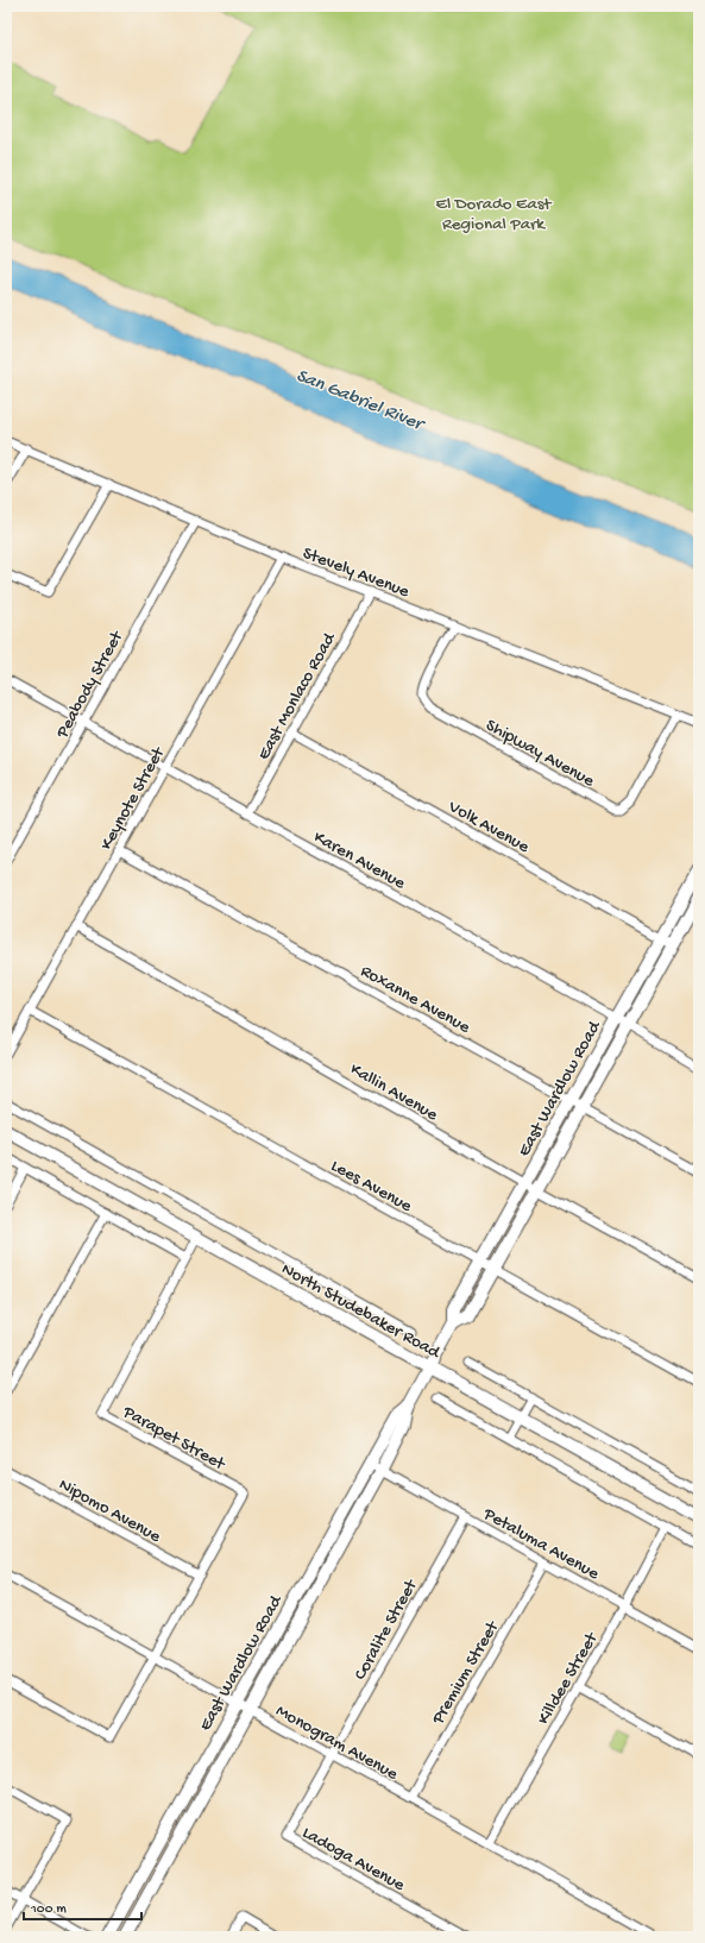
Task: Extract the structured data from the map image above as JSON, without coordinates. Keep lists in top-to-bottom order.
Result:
{
  "streets": {
    "main road": ["East Wardlow Road", "North Studebaker Road"],
    "street": [
      "Stevely Avenue",
      "Peabody Street",
      "East Monlaco Road",
      "Shipway Avenue",
      "Keynote Street",
      "Volk Avenue",
      "Karen Avenue",
      "Roxanne Avenue",
      "Kallin Avenue",
      "Lees Avenue",
      "Parapet Street",
      "Nipomo Avenue",
      "Petaluma Avenue",
      "Coralite Street",
      "Premium Street",
      "Killdee Street",
      "Monogram Avenue",
      "Ladoga Avenue"
    ]
  },
  "crossings": [
    ["Stevely Avenue", "Peabody Street"],
    ["Stevely Avenue", "East Monlaco Road"],
    ["Stevely Avenue", "Shipway Avenue"],
    ["Stevely Avenue", "Keynote Street"],
    ["Peabody Street", "Karen Avenue"],
    ["East Monlaco Road", "Volk Avenue"],
    ["East Monlaco Road", "Karen Avenue"],
    ["Keynote Street", "Karen Avenue"],
    ["Keynote Street", "Roxanne Avenue"],
    ["Keynote Street", "Kallin Avenue"],
    ["Keynote Street", "Lees Avenue"],
    ["Volk Avenue", "East Wardlow Road"],
    ["Karen Avenue", "East Wardlow Road"],
    ["Roxanne Avenue", "East Wardlow Road"],
    ["East Wardlow Road", "Kallin Avenue"],
    ["East Wardlow Road", "Lees Avenue"],
    ["East Wardlow Road", "North Studebaker Road"],
    ["East Wardlow Road", "Petaluma Avenue"],
    ["East Wardlow Road", "Monogram Avenue"],
    ["North Studebaker Road", "Parapet Street"],
    ["Parapet Street", "Nipomo Avenue"],
    ["Parapet Street", "Monogram Avenue"],
    ["Petaluma Avenue", "Coralite Street"],
    ["Petaluma Avenue", "Premium Street"],
    ["Petaluma Avenue", "Killdee Street"],
    ["Coralite Street", "Monogram Avenue"],
    ["Coralite Street", "Ladoga Avenue"],
    ["Premium Street", "Monogram Avenue"],
    ["Killdee Street", "Monogram Avenue"],
    ["Monogram Avenue", "Ladoga Avenue"]
  ],
  "water": ["San Gabriel River"],
  "parks": ["El Dorado East Regional Park"],
  "scale_bar": "100 m"
}
